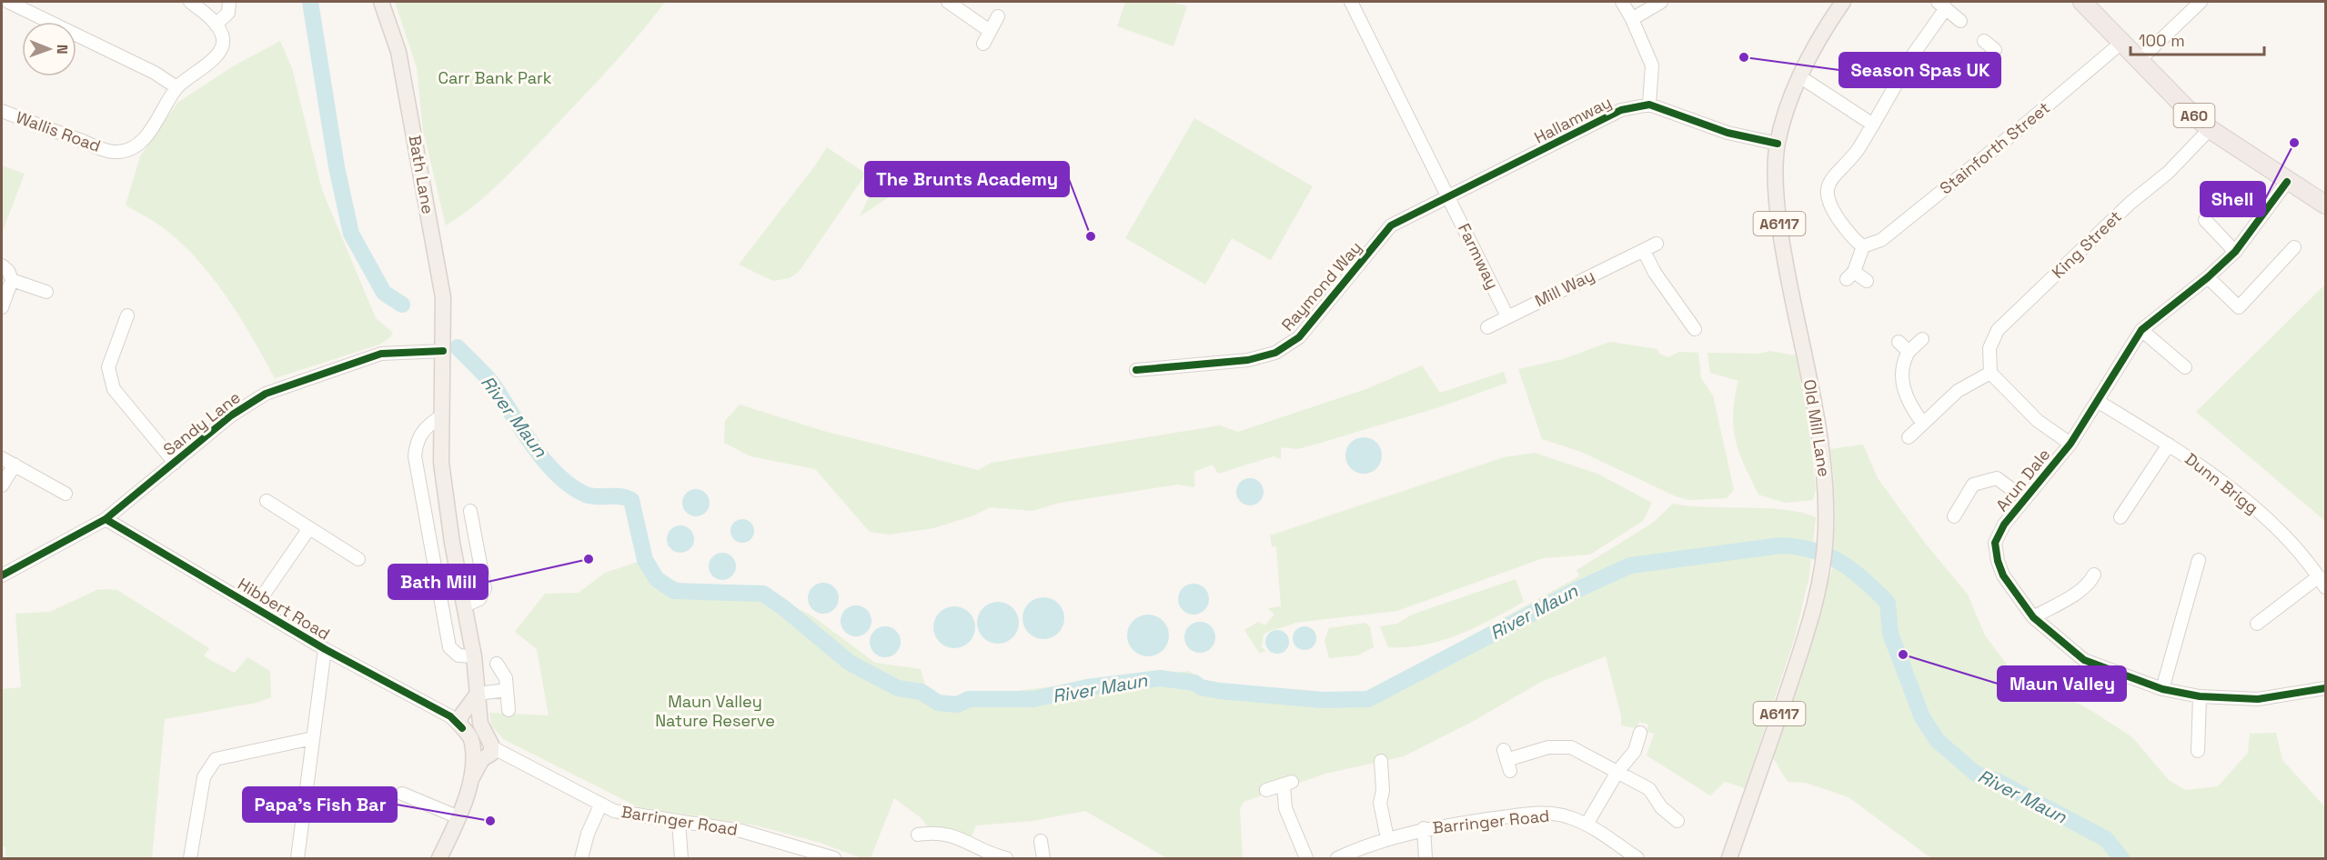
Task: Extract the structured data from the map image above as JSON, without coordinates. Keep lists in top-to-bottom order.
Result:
{
  "streets": {
    "highway": ["A60"],
    "main road": ["Bath Lane", "A6117", "Old Mill Lane"],
    "street": [
      "Hallamway",
      "Wallis Road",
      "Stainforth Street",
      "King Street",
      "Farmway",
      "Raymond Way",
      "Mill Way",
      "Sandy Lane",
      "Arun Dale",
      "Dunn Brigg",
      "Hibbert Road",
      "Barringer Road"
    ]
  },
  "crossings": [
    ["A60", "Stainforth Street"],
    ["A60", "King Street"],
    ["A60", "Arun Dale"],
    ["Hallamway", "Farmway"],
    ["Hallamway", "Raymond Way"],
    ["Bath Lane", "Sandy Lane"],
    ["Bath Lane", "Hibbert Road"],
    ["Bath Lane", "Barringer Road"],
    ["Farmway", "Raymond Way"],
    ["Farmway", "Mill Way"],
    ["Sandy Lane", "Hibbert Road"],
    ["Arun Dale", "Dunn Brigg"],
    ["Hibbert Road", "Barringer Road"]
  ],
  "water": ["River Maun"],
  "parks": ["Carr Bank Park", "Maun Valley Nature Reserve"],
  "places": [
    "Season Spas UK",
    "Shell",
    "The Brunts Academy",
    "Bath Mill",
    "Maun Valley",
    "Papa's Fish Bar"
  ],
  "scale_bar": "100 m",
  "north": "right"
}
